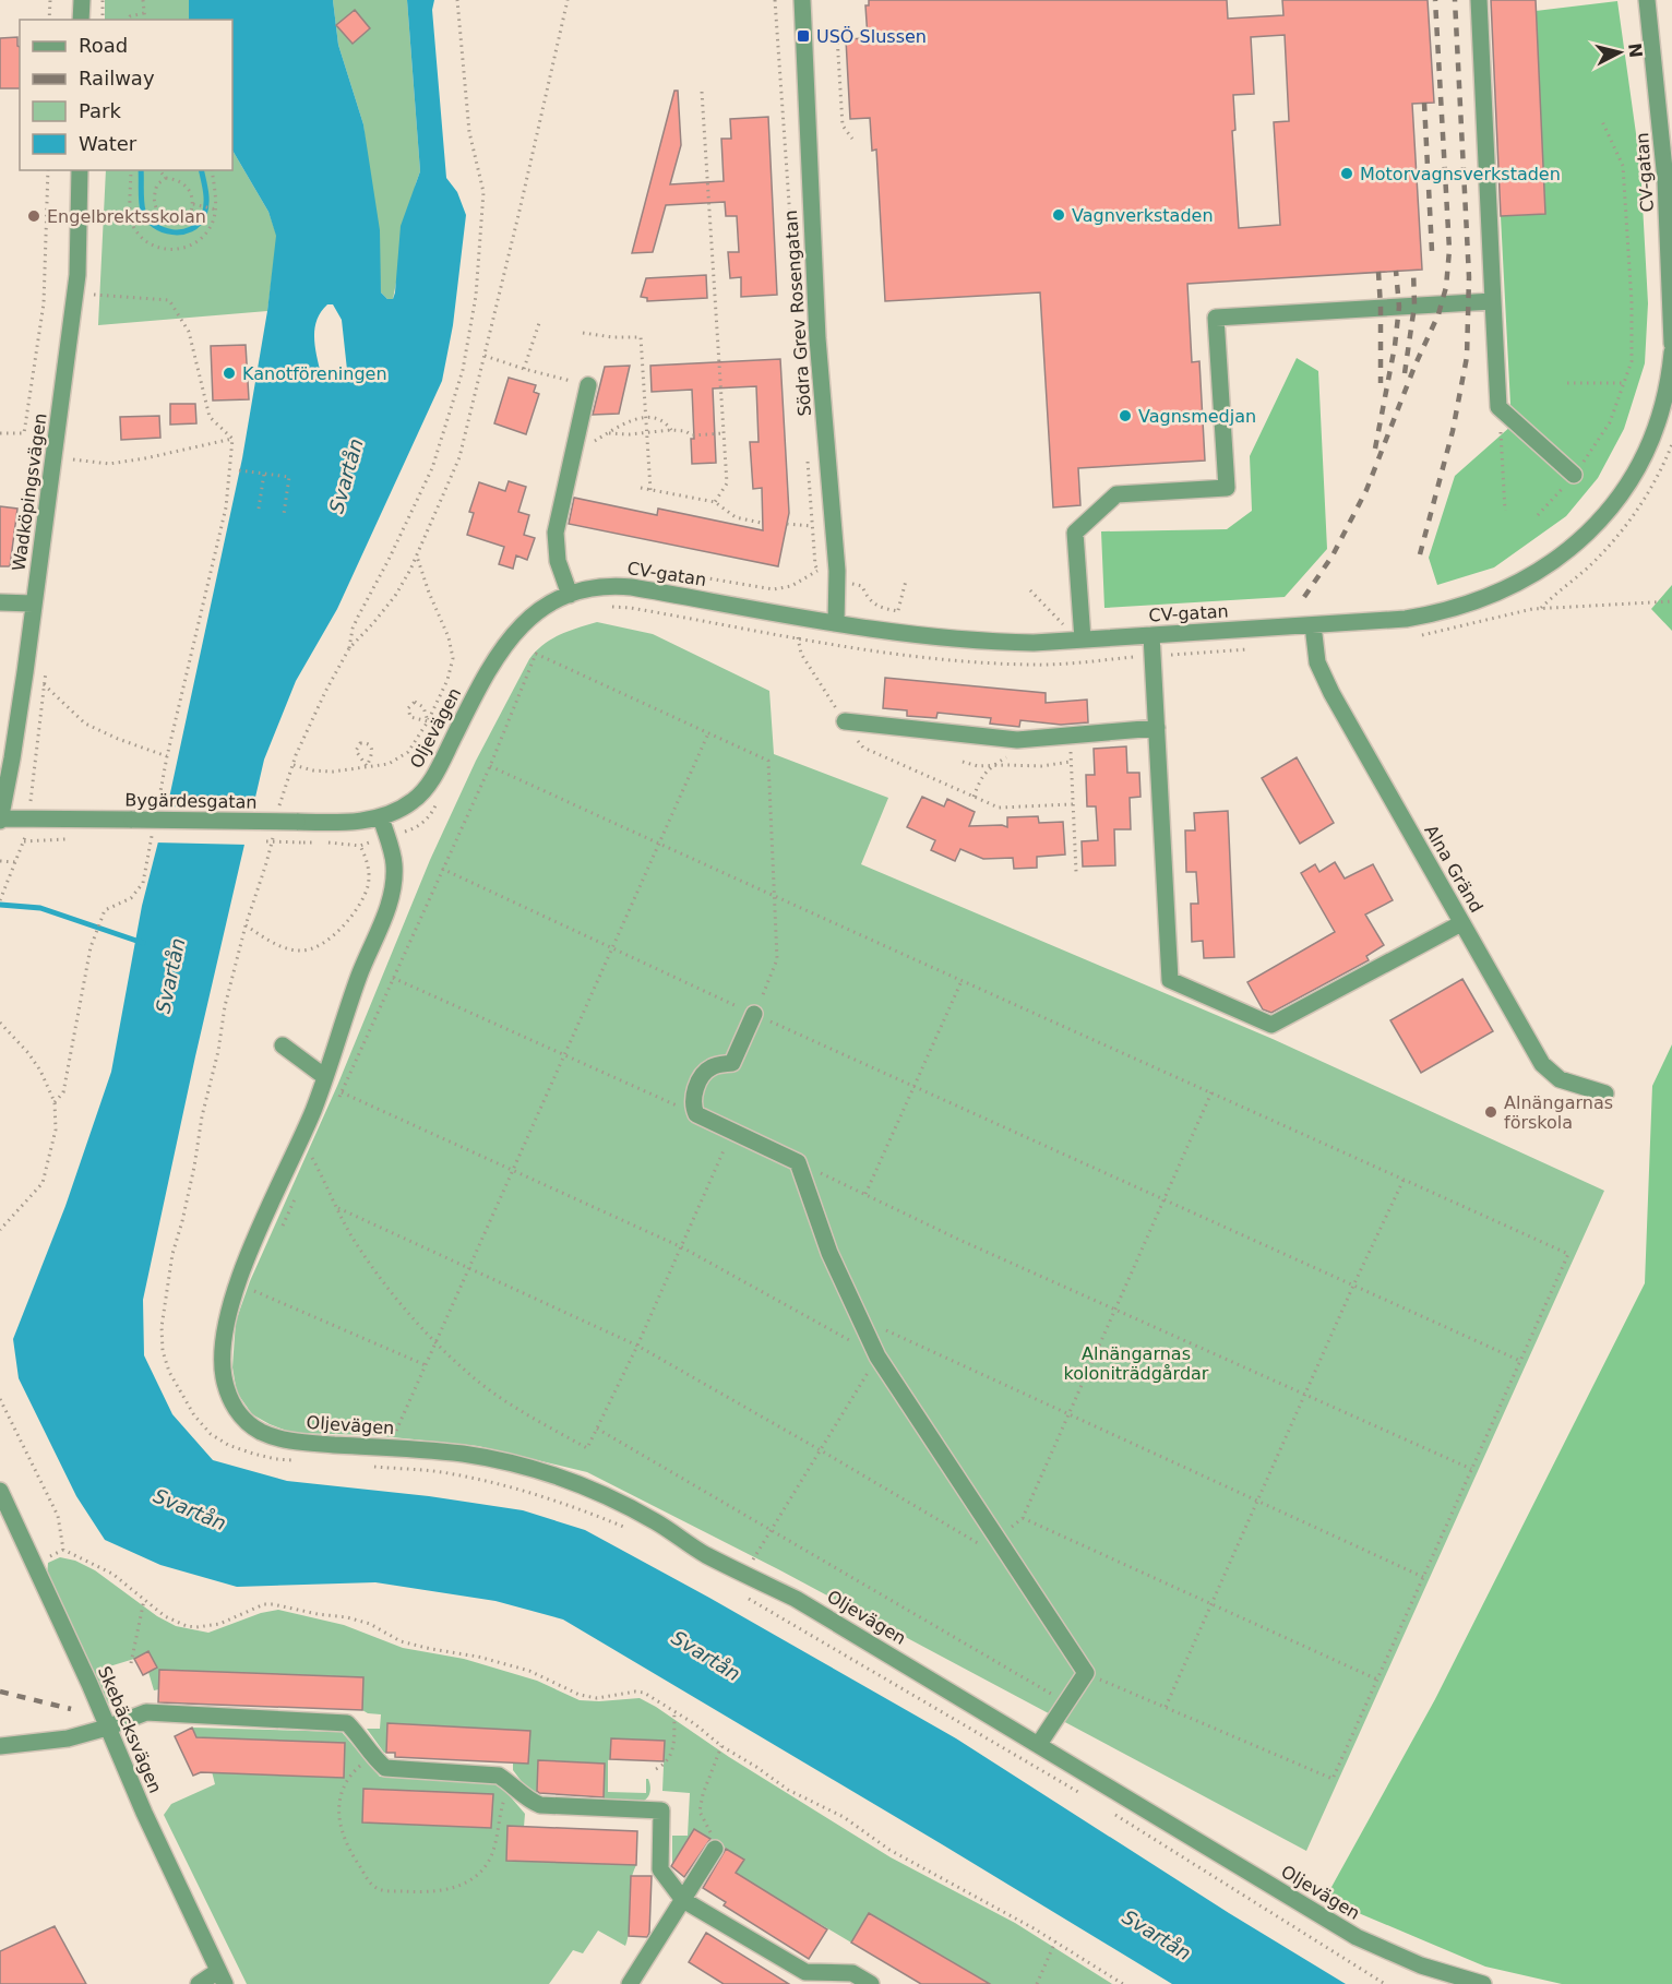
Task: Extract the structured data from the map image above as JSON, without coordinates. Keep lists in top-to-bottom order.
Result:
{
  "streets": {
    "street": [
      "CV-gatan",
      "Södra Grev Rosengatan",
      "Wadköpingsvägen",
      "Oljevägen",
      "Bygärdesgatan",
      "Alna Gränd",
      "Skebäcksvägen"
    ]
  },
  "crossings": [
    ["CV-gatan", "Södra Grev Rosengatan"],
    ["CV-gatan", "Oljevägen"],
    ["CV-gatan", "Alna Gränd"],
    ["Wadköpingsvägen", "Bygärdesgatan"],
    ["Oljevägen", "Bygärdesgatan"]
  ],
  "water": ["Svartån"],
  "parks": ["Alnängarnas koloniträdgårdar"],
  "places": {
    "transit": ["USÖ Slussen"],
    "other": [
      "Motorvagnsverkstaden",
      "Vagnverkstaden",
      "Engelbrektsskolan",
      "Kanotföreningen",
      "Vagnsmedjan",
      "Alnängarnas förskola"
    ]
  },
  "legend": [
    "Road",
    "Railway",
    "Park",
    "Water"
  ],
  "north": "right"
}
